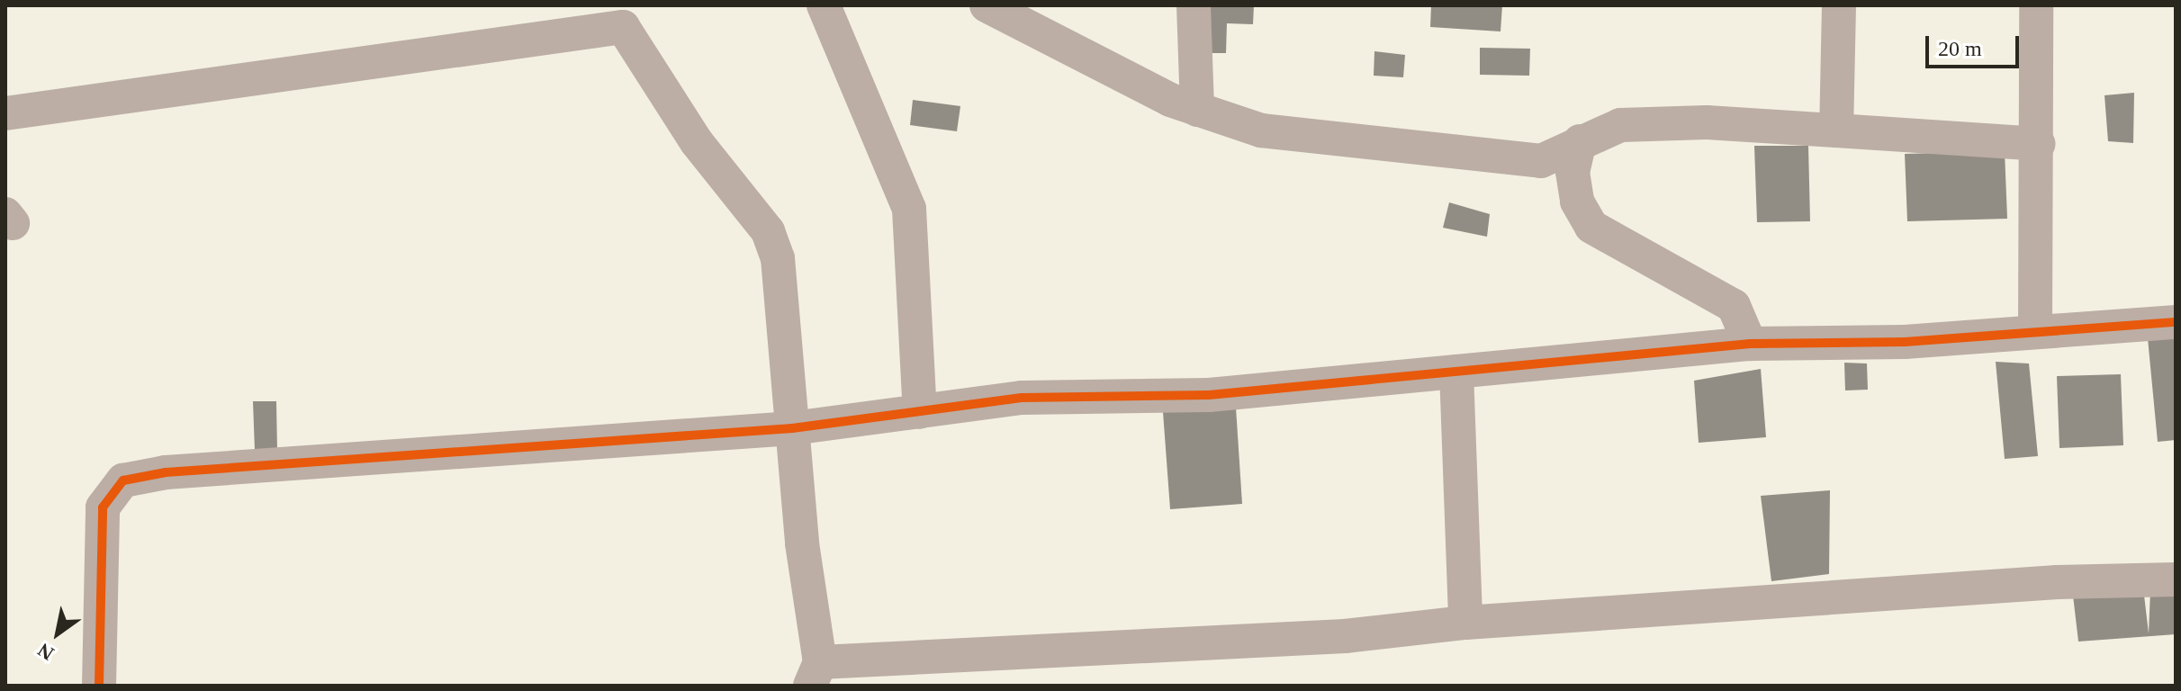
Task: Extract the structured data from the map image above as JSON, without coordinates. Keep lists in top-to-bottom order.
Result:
{
  "scale_bar": "20 m",
  "north": "bottom left"
}
